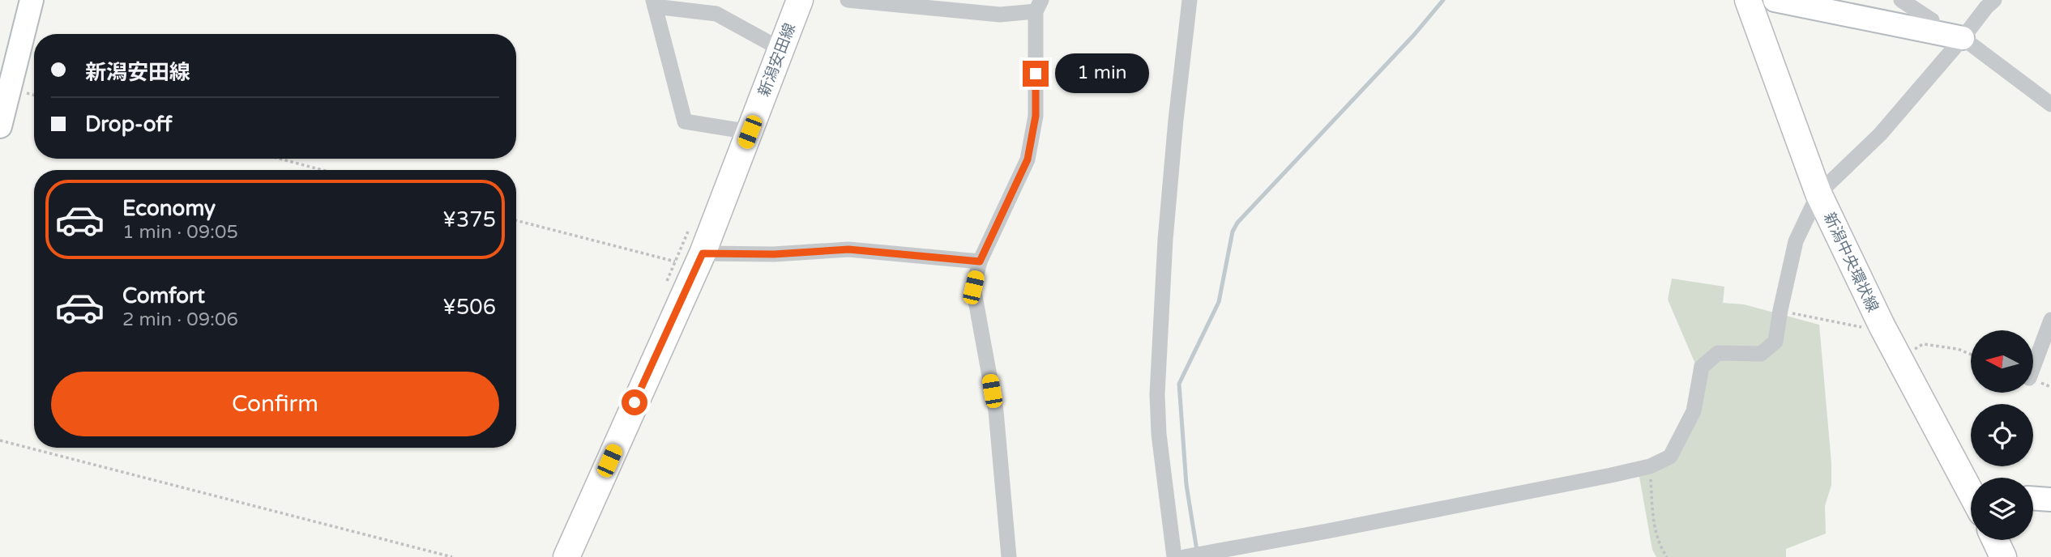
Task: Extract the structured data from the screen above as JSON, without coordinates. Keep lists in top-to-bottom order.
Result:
{
  "streets": {
    "main road": ["新潟安田線", "新潟中央環状線"]
  },
  "north": "left",
  "page": {
    "banner": ["新潟安田線", "Drop-off"],
    "bubble": "1 min",
    "list": [
      {
        "name": "Economy",
        "note": "1 min · 09:05",
        "value": "¥375"
      },
      {
        "name": "Comfort",
        "note": "2 min · 09:06",
        "value": "¥506"
      }
    ],
    "buttons": "Confirm"
  }
}
